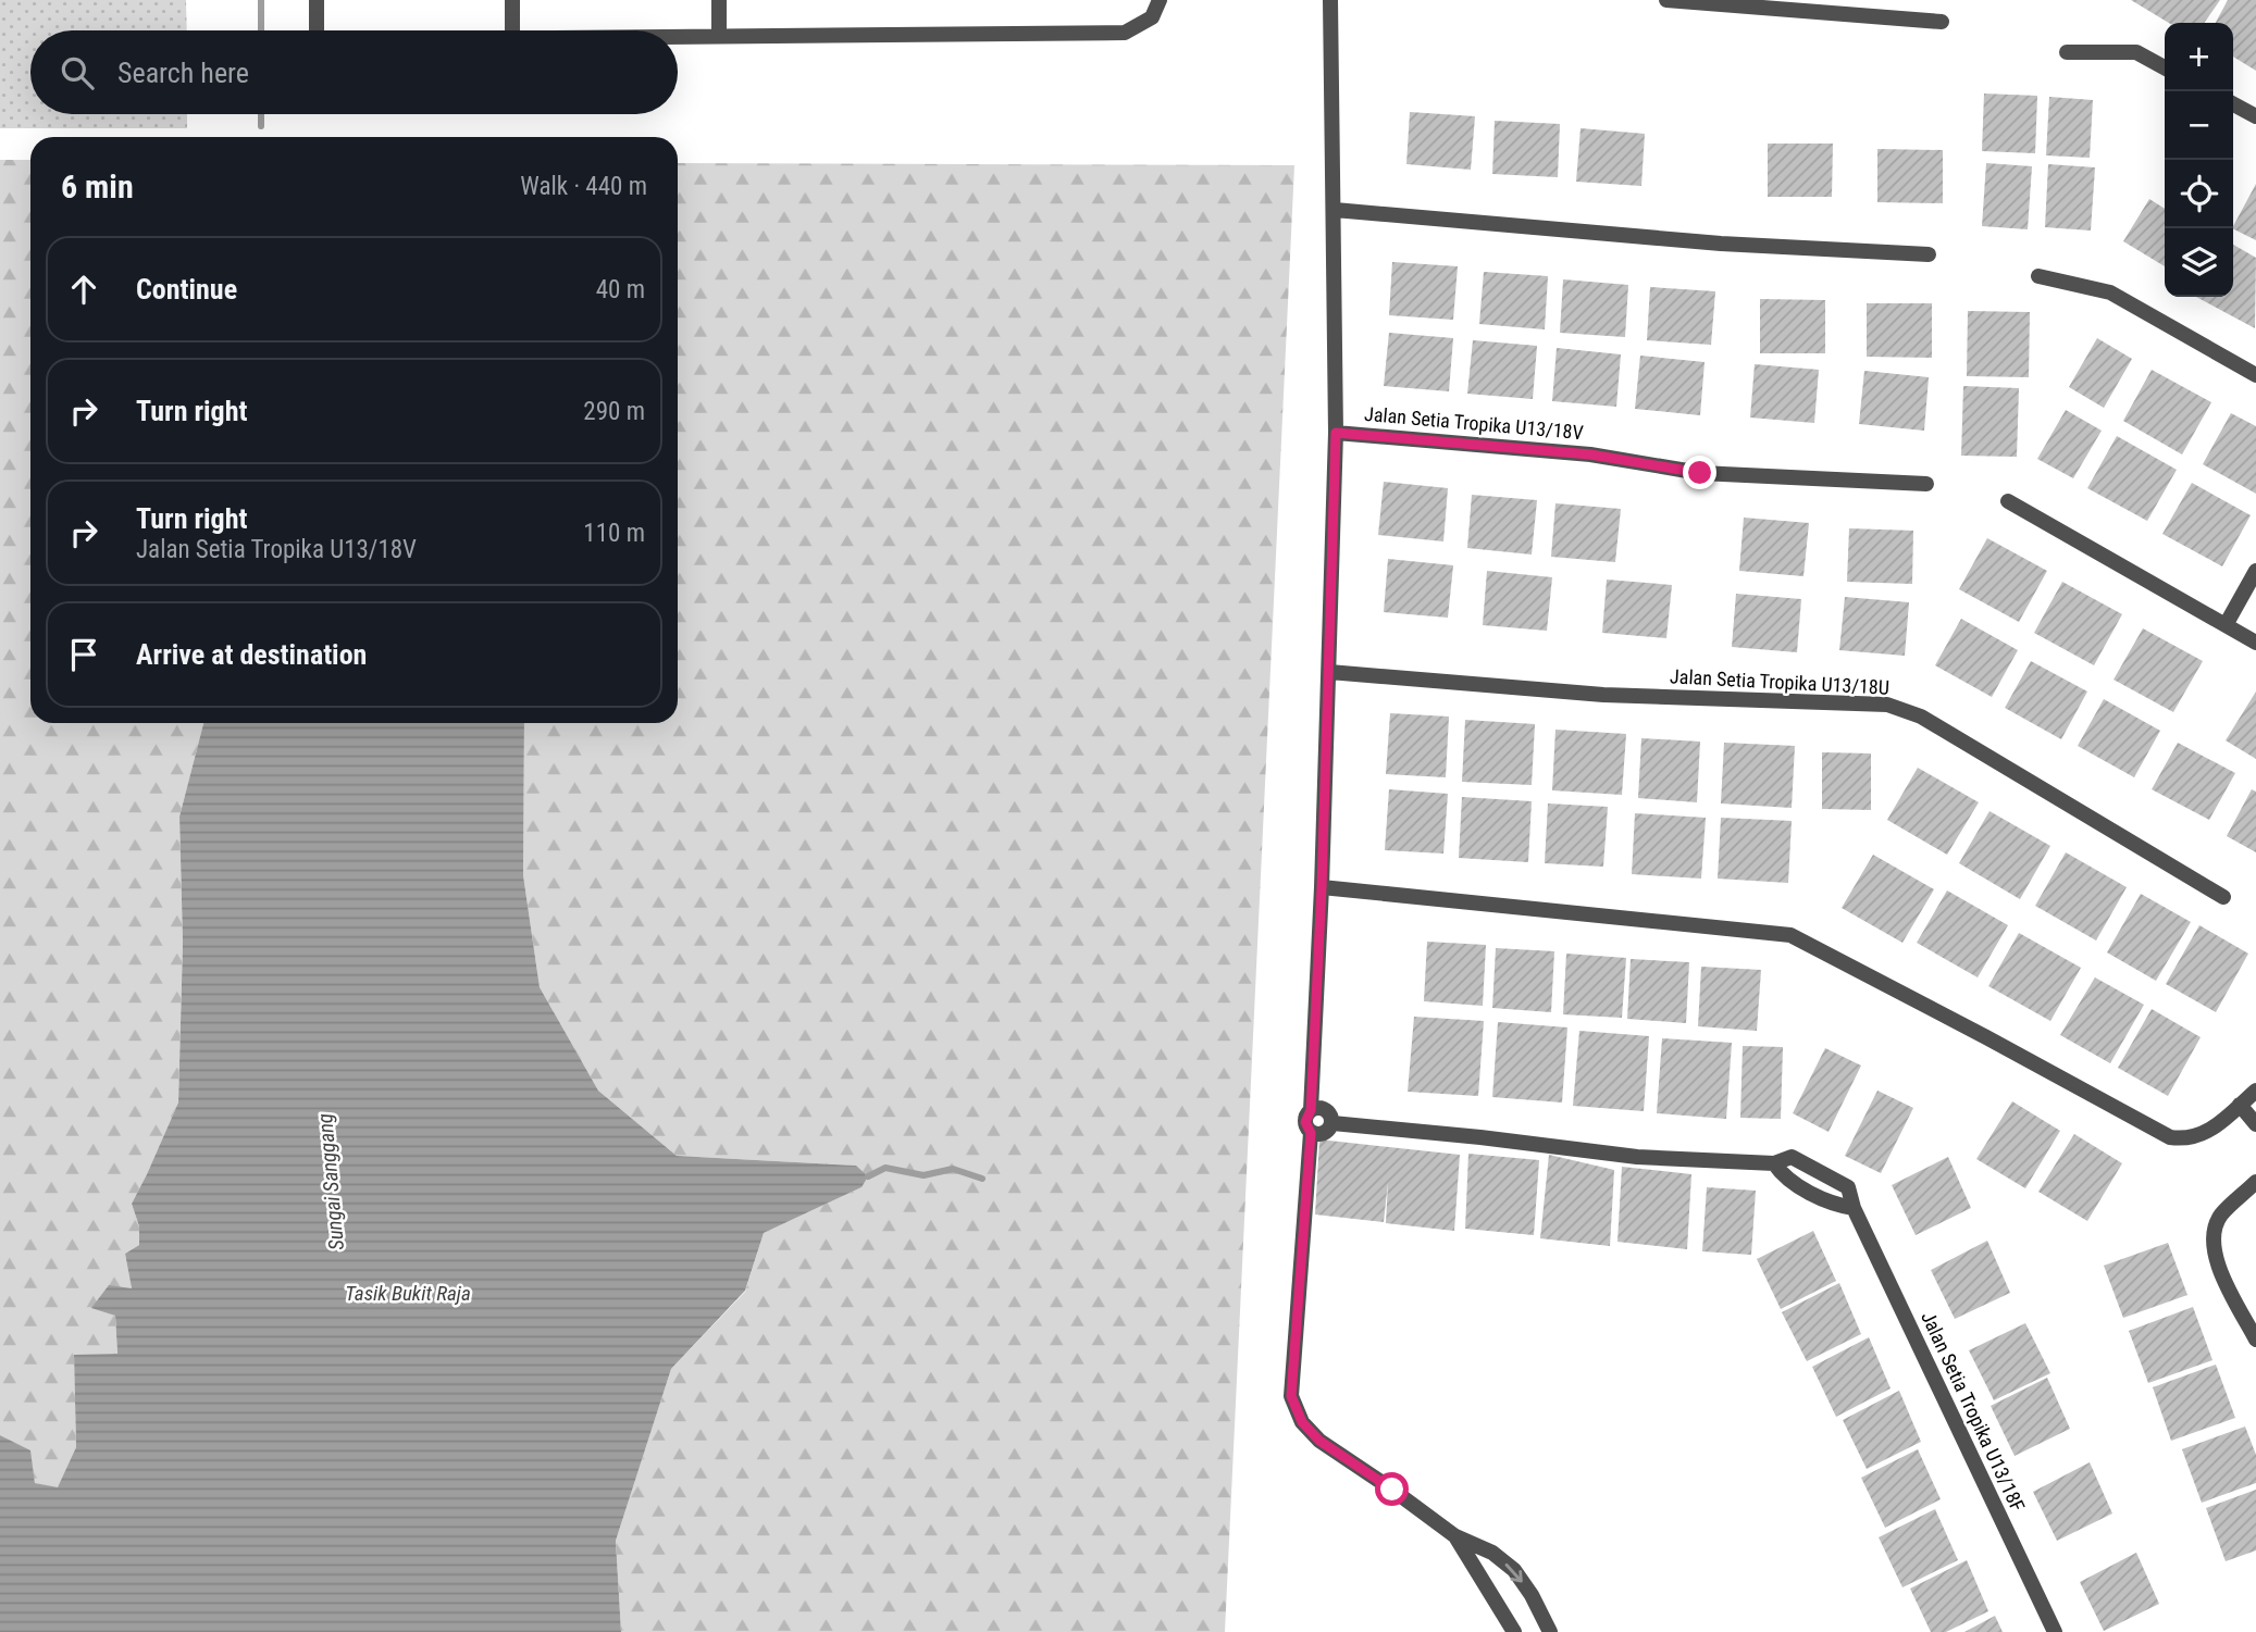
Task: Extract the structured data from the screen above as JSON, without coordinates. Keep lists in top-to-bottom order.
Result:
{
  "streets": {
    "street": ["Jalan Setia Tropika U13/18V", "Jalan Setia Tropika U13/18U", "Jalan Setia Tropika U13/18F"]
  },
  "water": ["Sungai Sanggang", "Tasik Bukit Raja"],
  "page": {
    "map_buttons": ["+", "−"],
    "search": "Search here",
    "heading": ["6 min", "Walk · 440 m"],
    "list": [
      ["Continue", "40 m"],
      ["Turn right", "290 m"],
      ["Turn right", "Jalan Setia Tropika U13/18V", "110 m"],
      "Arrive at destination"
    ]
  }
}
